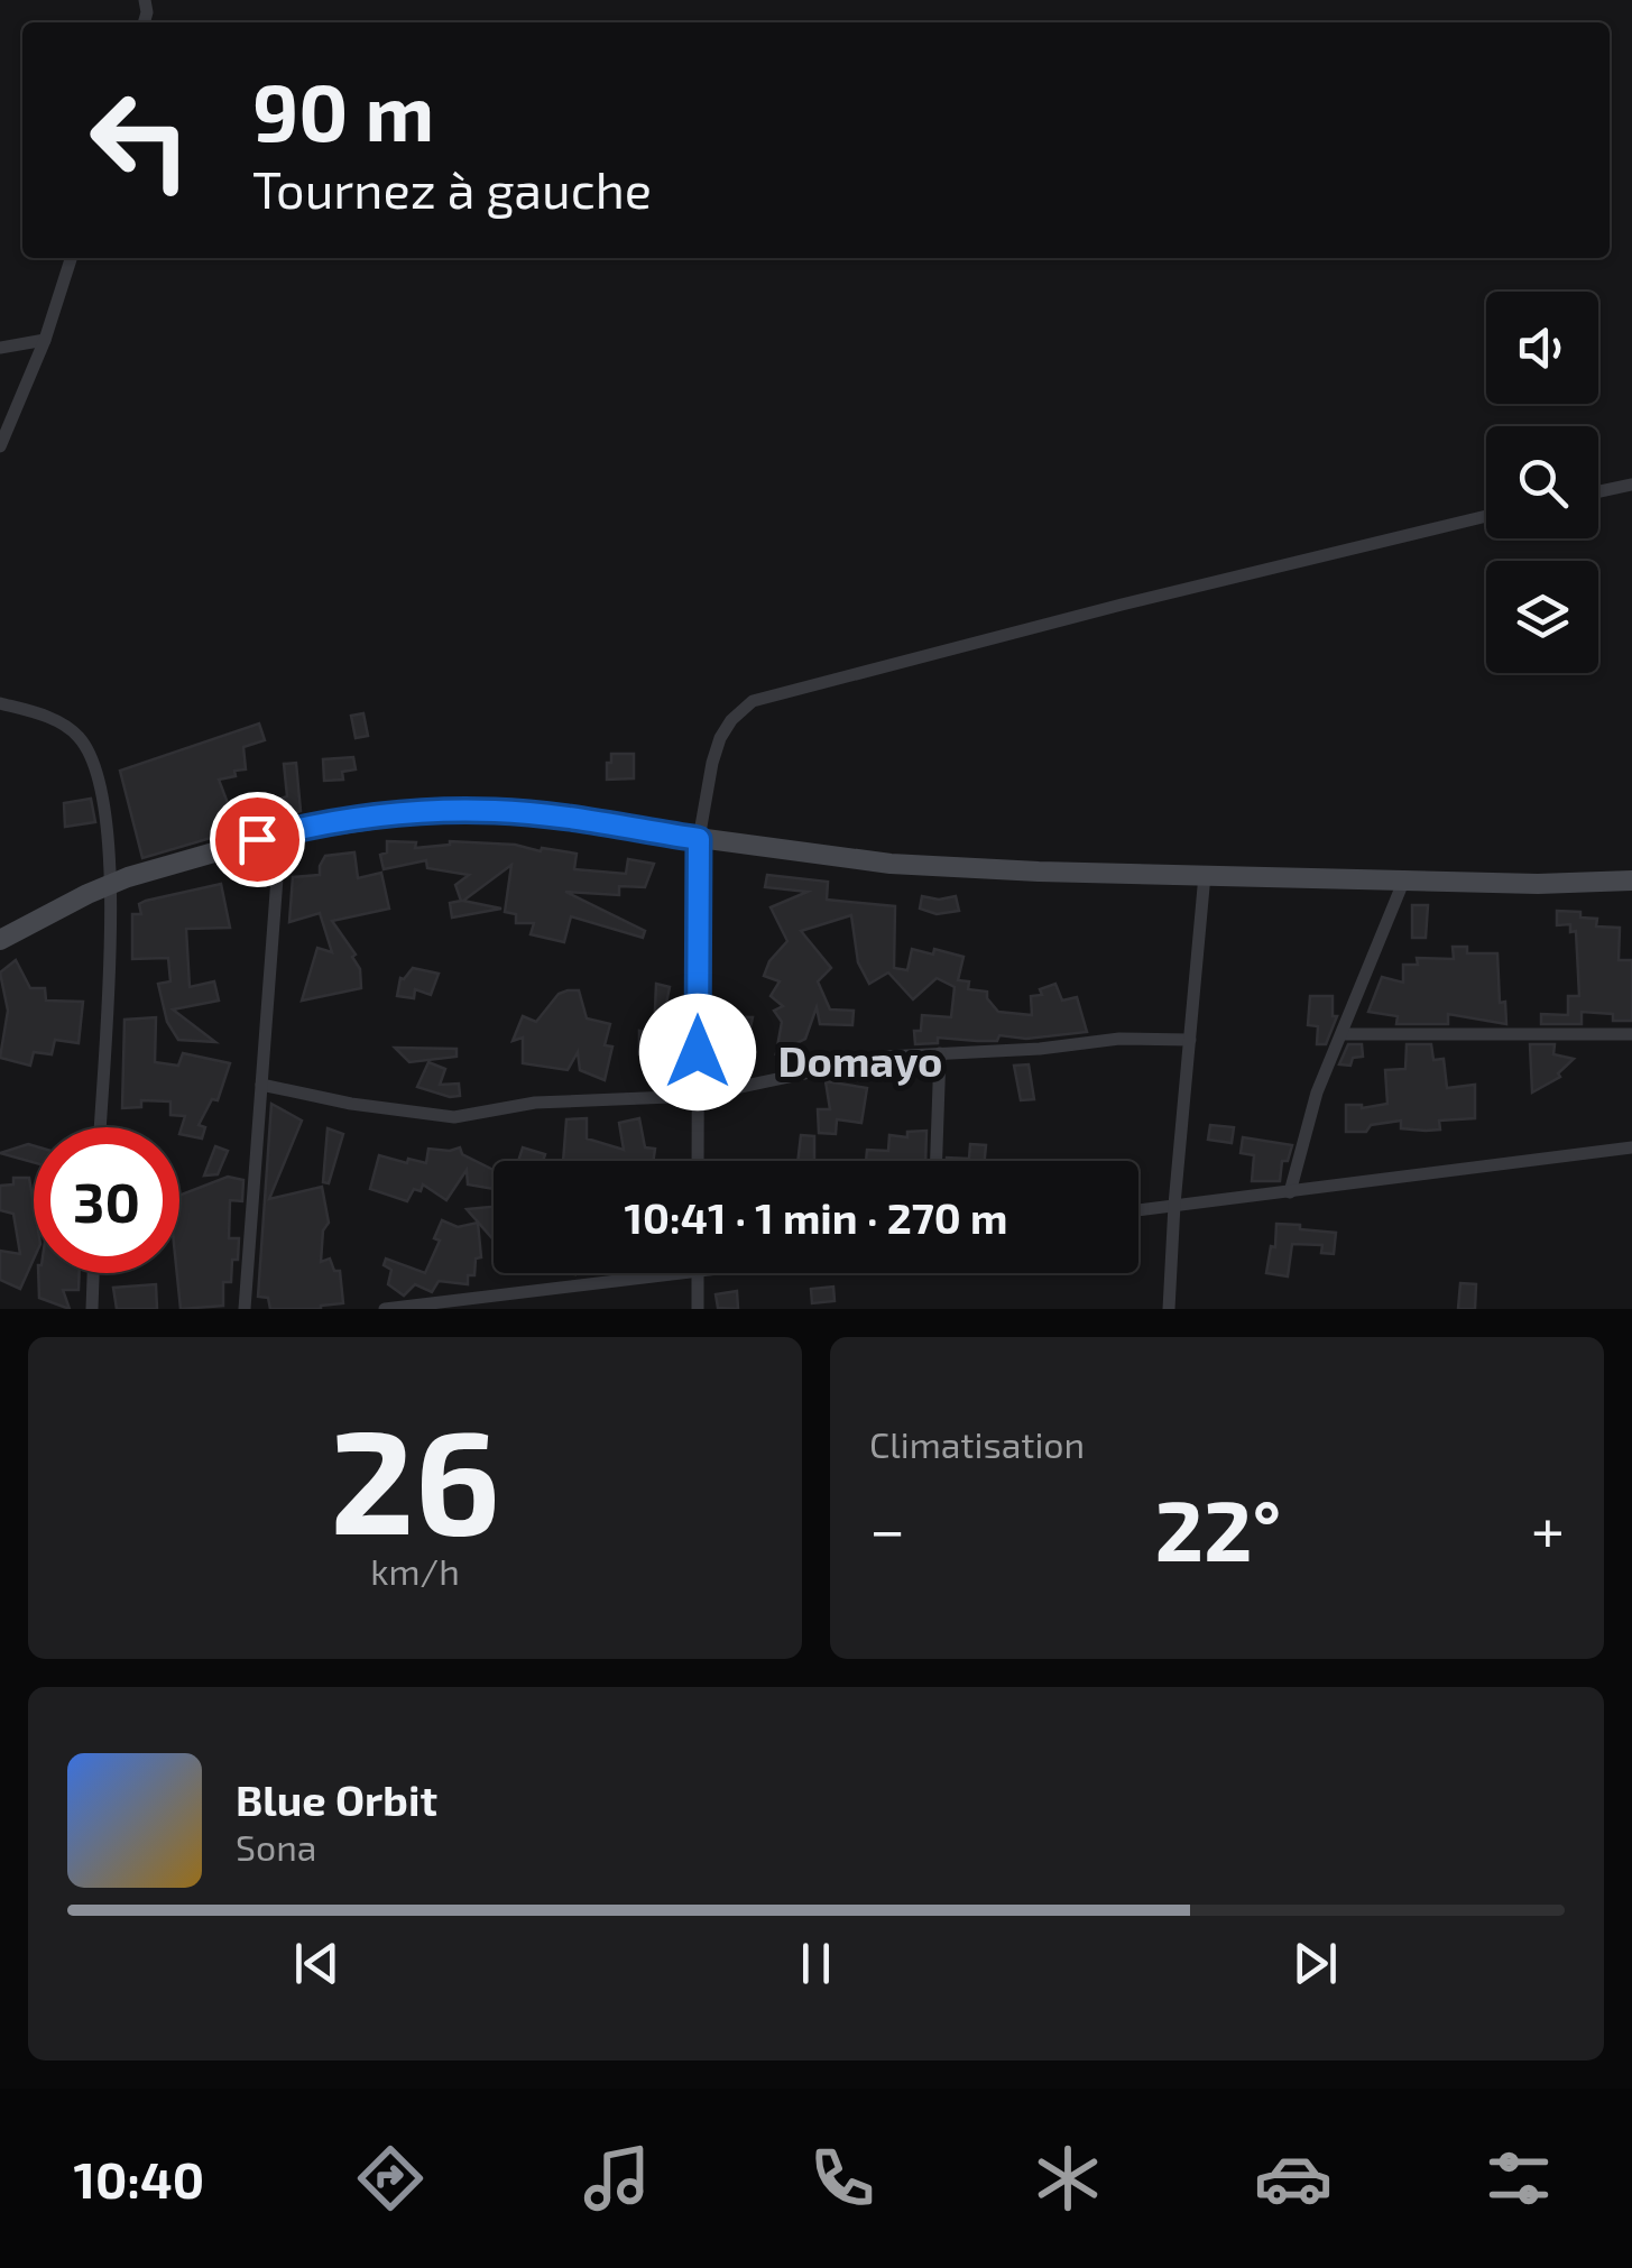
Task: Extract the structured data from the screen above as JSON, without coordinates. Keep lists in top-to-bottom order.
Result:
{
  "districts": ["Domayo"],
  "page": {
    "turn": ["90 m", "Tournez à gauche"],
    "limit": "30",
    "trip": "10:41 · 1 min · 270 m",
    "tile": [
      ["26", "km/h"],
      "Climatisation"
    ],
    "heat": ["−", "22°", "+"],
    "song": ["Blue Orbit", "Sona"],
    "tabs": "10:40"
  }
}
